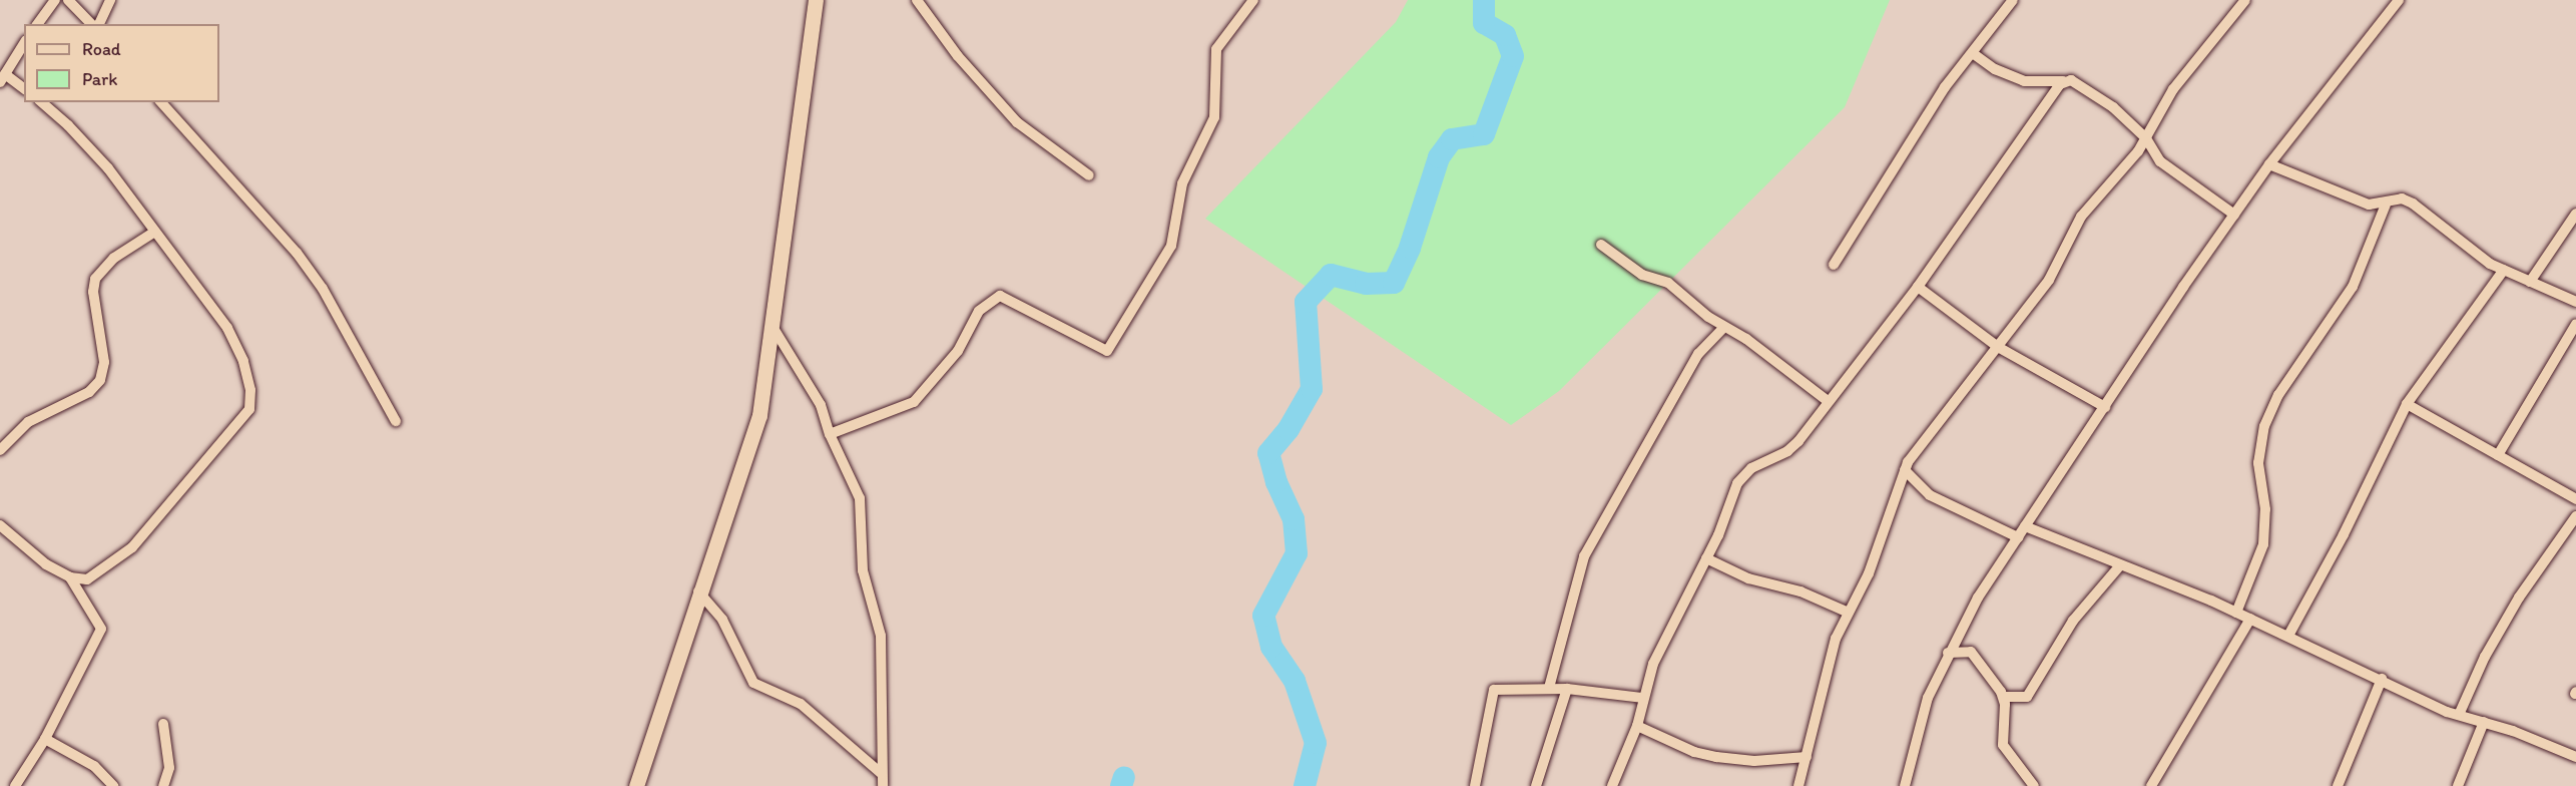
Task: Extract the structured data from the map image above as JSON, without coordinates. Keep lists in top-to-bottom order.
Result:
{
  "legend": ["Road", "Park"]
}
